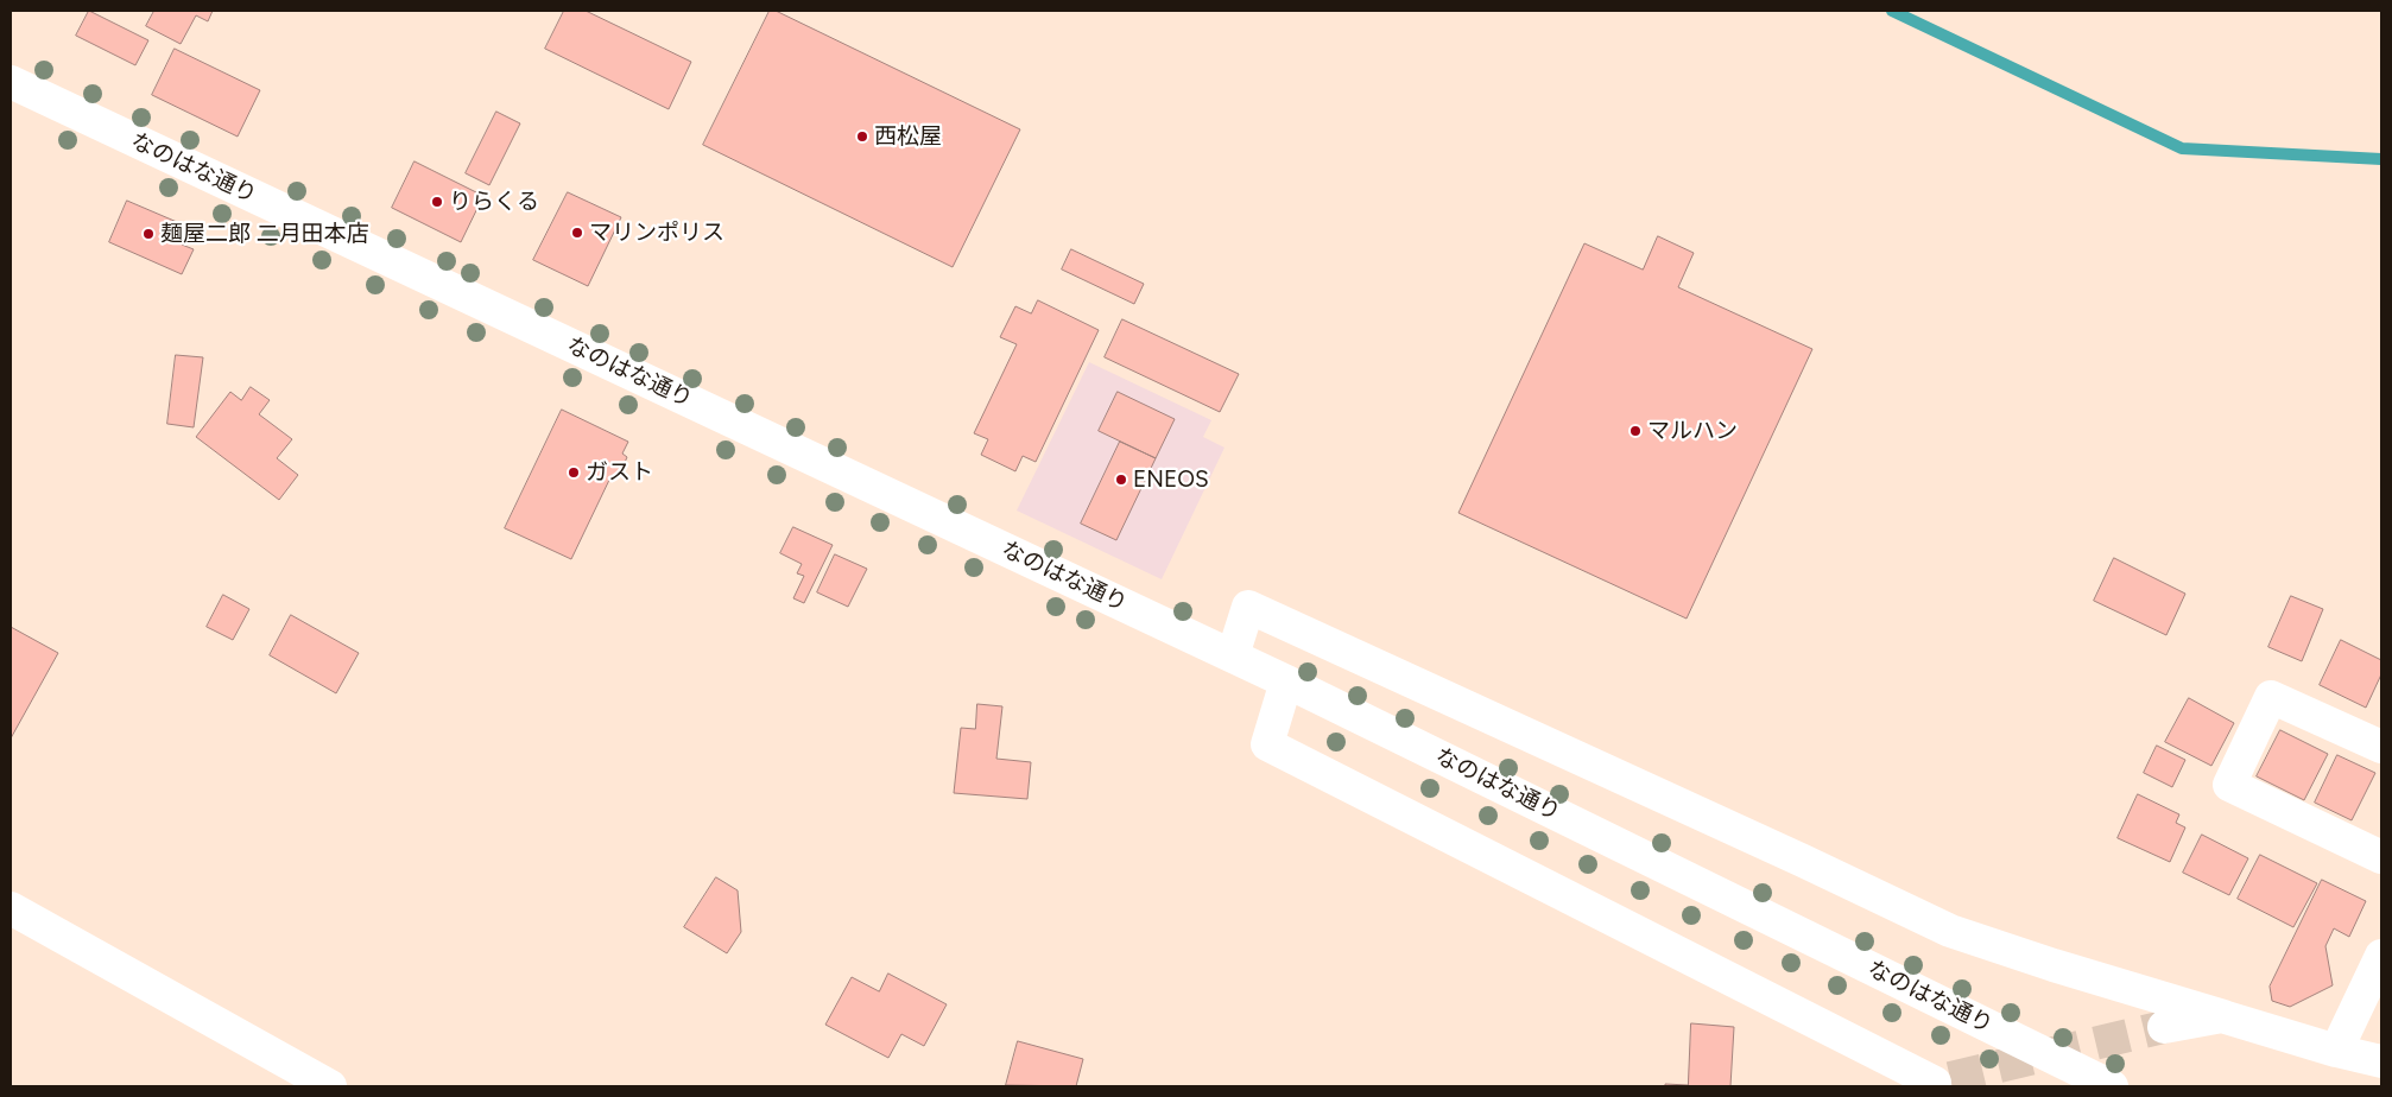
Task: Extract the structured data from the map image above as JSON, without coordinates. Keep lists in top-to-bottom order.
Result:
{
  "streets": {
    "street": ["なのはな通り"]
  },
  "places": [
    "西松屋",
    "りらくる",
    "マリンポリス",
    "麺屋二郎 二月田本店",
    "マルハン",
    "ガスト",
    "ENEOS"
  ]
}
